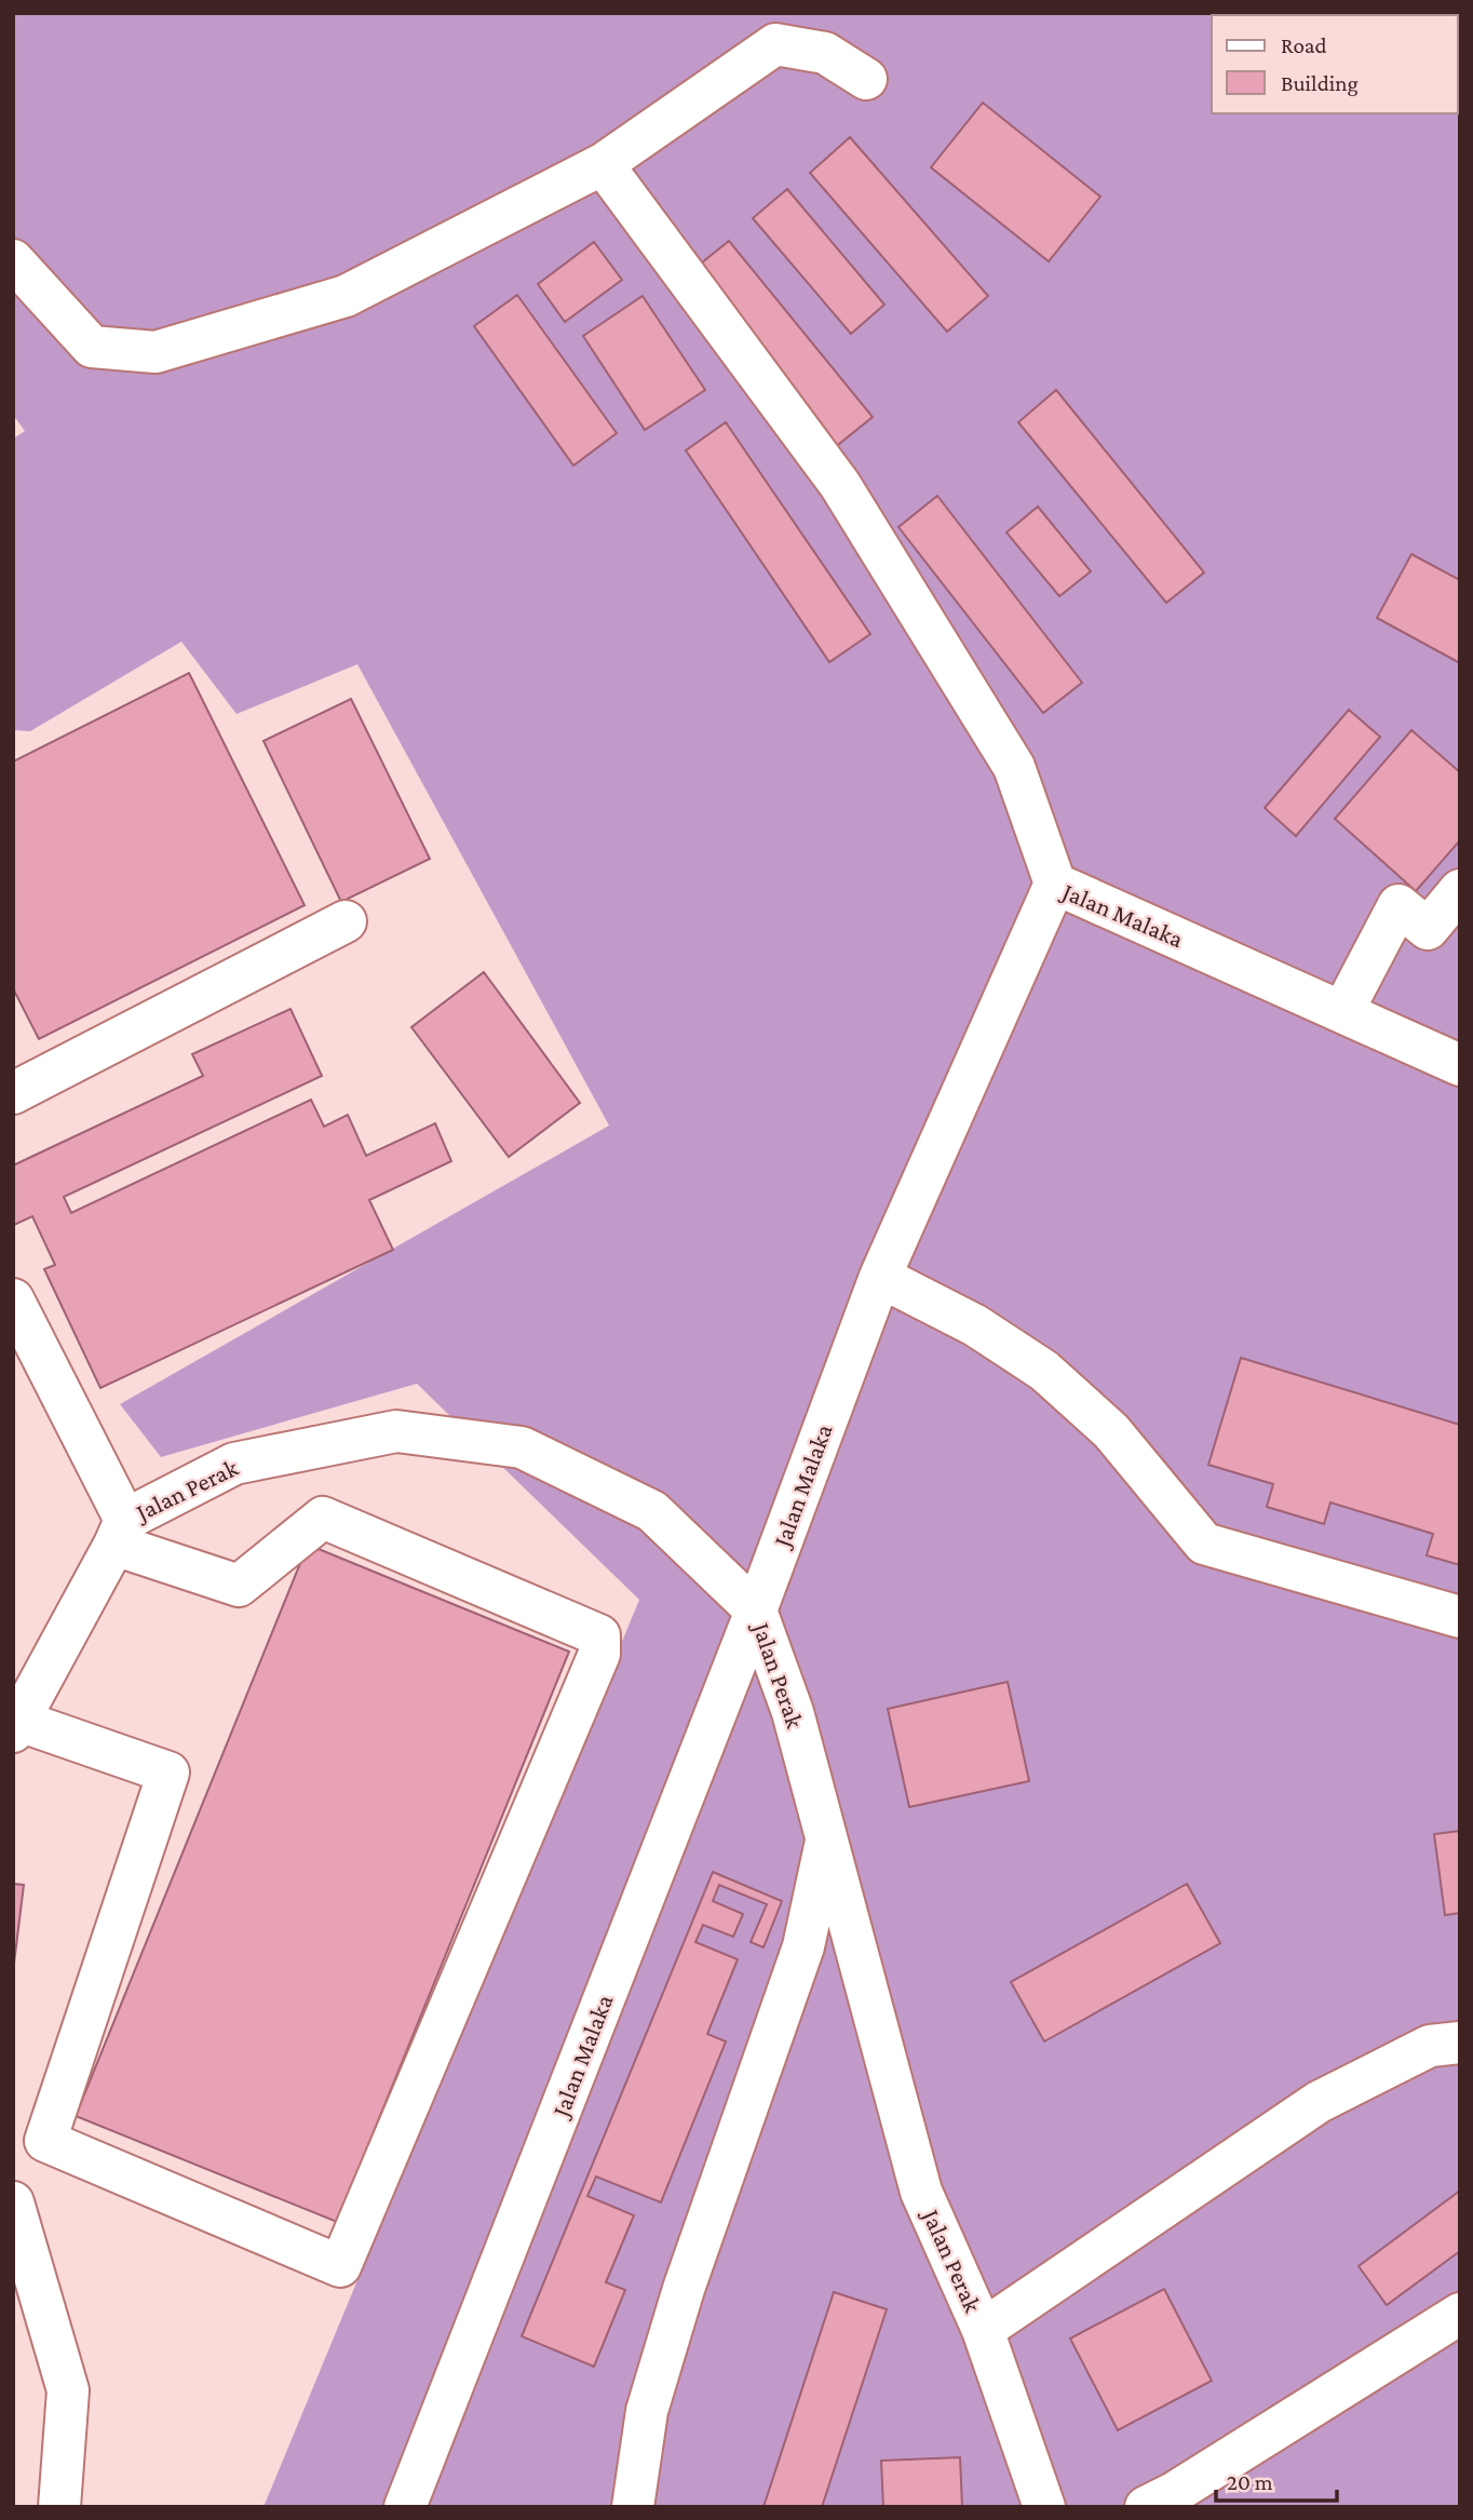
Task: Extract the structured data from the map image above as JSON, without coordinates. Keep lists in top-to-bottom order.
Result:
{
  "streets": {
    "street": ["Jalan Malaka", "Jalan Perak"]
  },
  "crossings": [
    ["Jalan Malaka", "Jalan Perak"]
  ],
  "legend": ["Road", "Building"],
  "scale_bar": "20 m"
}
